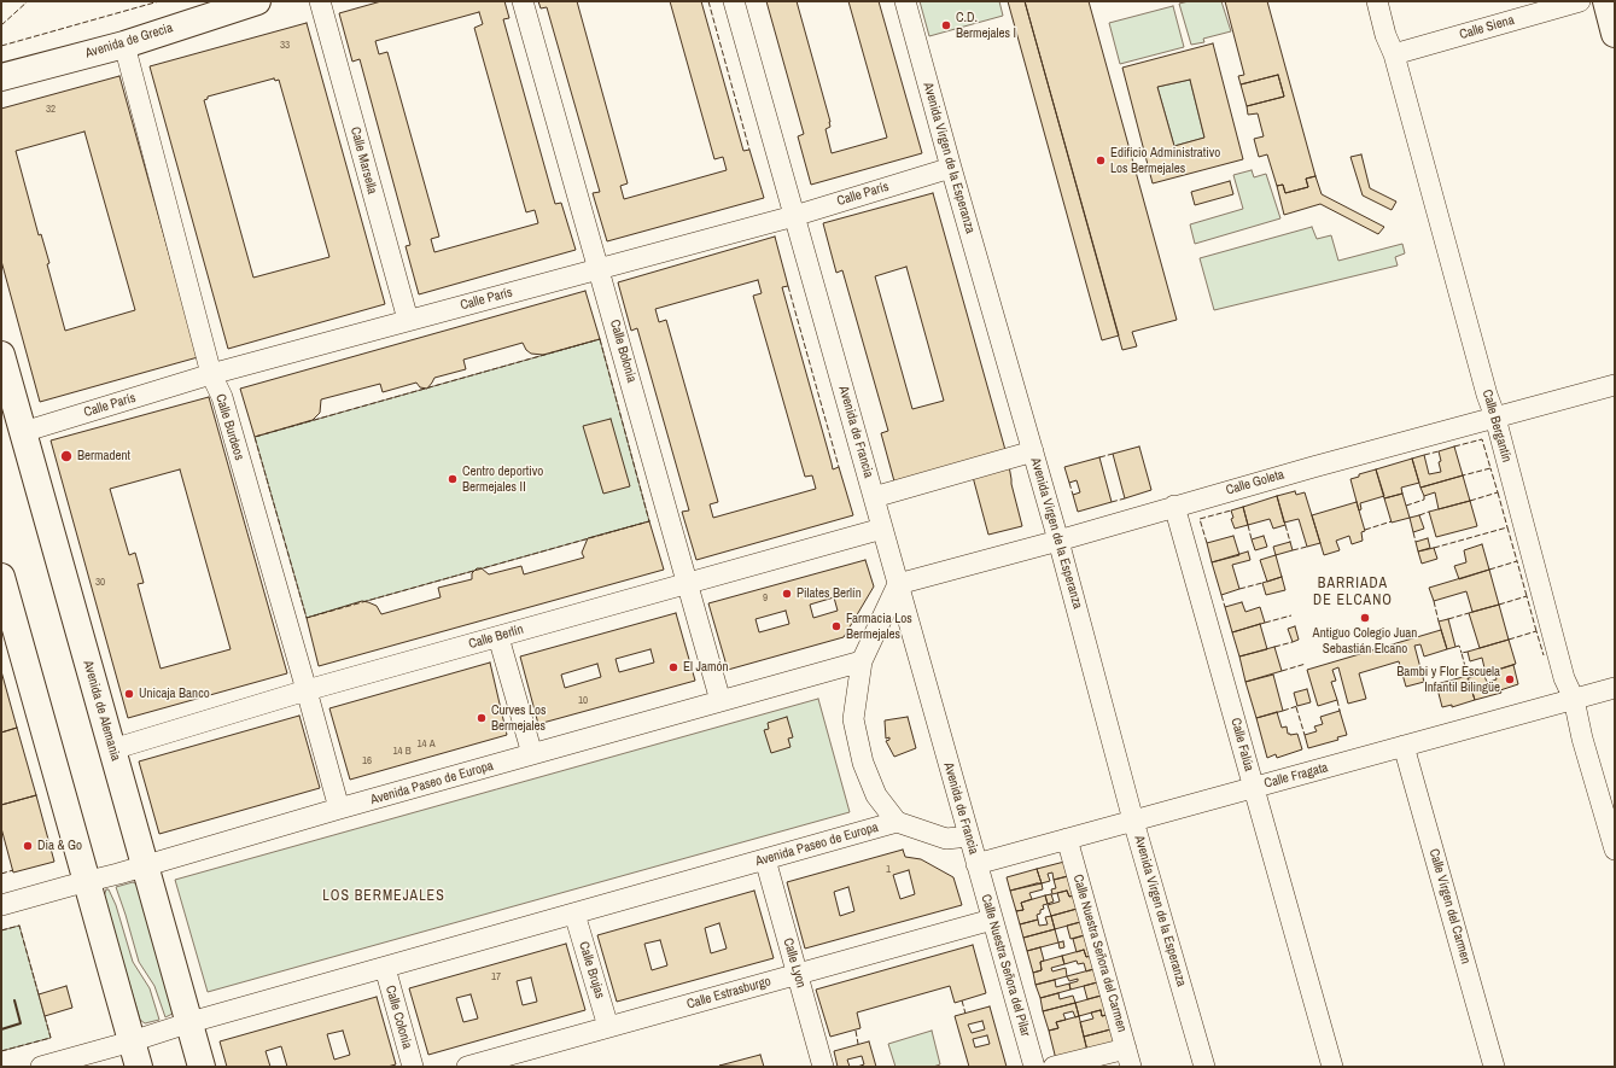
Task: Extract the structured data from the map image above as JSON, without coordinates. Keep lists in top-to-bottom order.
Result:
{
  "streets": {
    "main road": ["Avenida de Grecia", "Avenida de Alemania"],
    "street": [
      "Calle Siena",
      "Avenida Virgen de la Esperanza",
      "Calle Marsella",
      "Calle París",
      "Calle Bolonia",
      "Calle Bergantín",
      "Calle Burdeos",
      "Avenida de Francia",
      "Calle Goleta",
      "Calle Berlín",
      "Calle Falúa",
      "Calle Fragata",
      "Avenida Paseo de Europa",
      "Calle Virgen del Carmen",
      "Calle Nuestra Señora del Carmen",
      "Calle Lyon",
      "Calle Nuestra Señora del Pilar",
      "Calle Brujas",
      "Calle Estrasburgo",
      "Calle Colonia"
    ]
  },
  "crossings": [
    ["Calle Siena", "Calle Bergantín"],
    ["Avenida de Grecia", "Calle Burdeos"],
    ["Avenida Virgen de la Esperanza", "Calle París"],
    ["Avenida Virgen de la Esperanza", "Calle Goleta"],
    ["Avenida Virgen de la Esperanza", "Calle Fragata"],
    ["Calle Marsella", "Calle París"],
    ["Calle París", "Calle Bolonia"],
    ["Calle París", "Calle Burdeos"],
    ["Calle París", "Avenida de Francia"],
    ["Calle París", "Avenida de Alemania"],
    ["Calle Bolonia", "Calle Berlín"],
    ["Calle Bolonia", "Avenida Paseo de Europa"],
    ["Calle Bergantín", "Calle Goleta"],
    ["Calle Bergantín", "Calle Fragata"],
    ["Calle Burdeos", "Calle Berlín"],
    ["Calle Burdeos", "Avenida Paseo de Europa"],
    ["Avenida de Francia", "Calle Goleta"],
    ["Avenida de Francia", "Calle Berlín"],
    ["Avenida de Francia", "Calle Fragata"],
    ["Avenida de Francia", "Calle Nuestra Señora del Pilar"],
    ["Calle Goleta", "Calle Falúa"],
    ["Calle Berlín", "Avenida de Alemania"],
    ["Avenida de Alemania", "Avenida Paseo de Europa"],
    ["Calle Falúa", "Calle Fragata"],
    ["Calle Fragata", "Calle Virgen del Carmen"],
    ["Calle Fragata", "Calle Nuestra Señora del Carmen"],
    ["Calle Fragata", "Calle Nuestra Señora del Pilar"],
    ["Avenida Paseo de Europa", "Calle Lyon"],
    ["Avenida Paseo de Europa", "Calle Brujas"],
    ["Avenida Paseo de Europa", "Calle Colonia"],
    ["Calle Lyon", "Calle Estrasburgo"],
    ["Calle Nuestra Señora del Pilar", "Calle Estrasburgo"],
    ["Calle Brujas", "Calle Estrasburgo"]
  ],
  "districts": ["BARRIADA DE ELCANO", "LOS BERMEJALES"],
  "places": [
    "C.D. Bermejales I",
    "Edificio Administrativo Los Bermejales",
    "Bermadent",
    "Centro deportivo Bermejales II",
    "Pilates Berlín",
    "Antiguo Colegio Juan Sebastián Elcano",
    "Farmacia Los Bermejales",
    "El Jamón",
    "Bambi y Flor Escuela Infantil Bilingüe",
    "Unicaja Banco",
    "Curves Los Bermejales",
    "Dia & Go"
  ],
  "house_numbers": [
    "33",
    "32",
    "30",
    "9",
    "10",
    "14 A",
    "14 B",
    "16",
    "1",
    "17"
  ]
}
